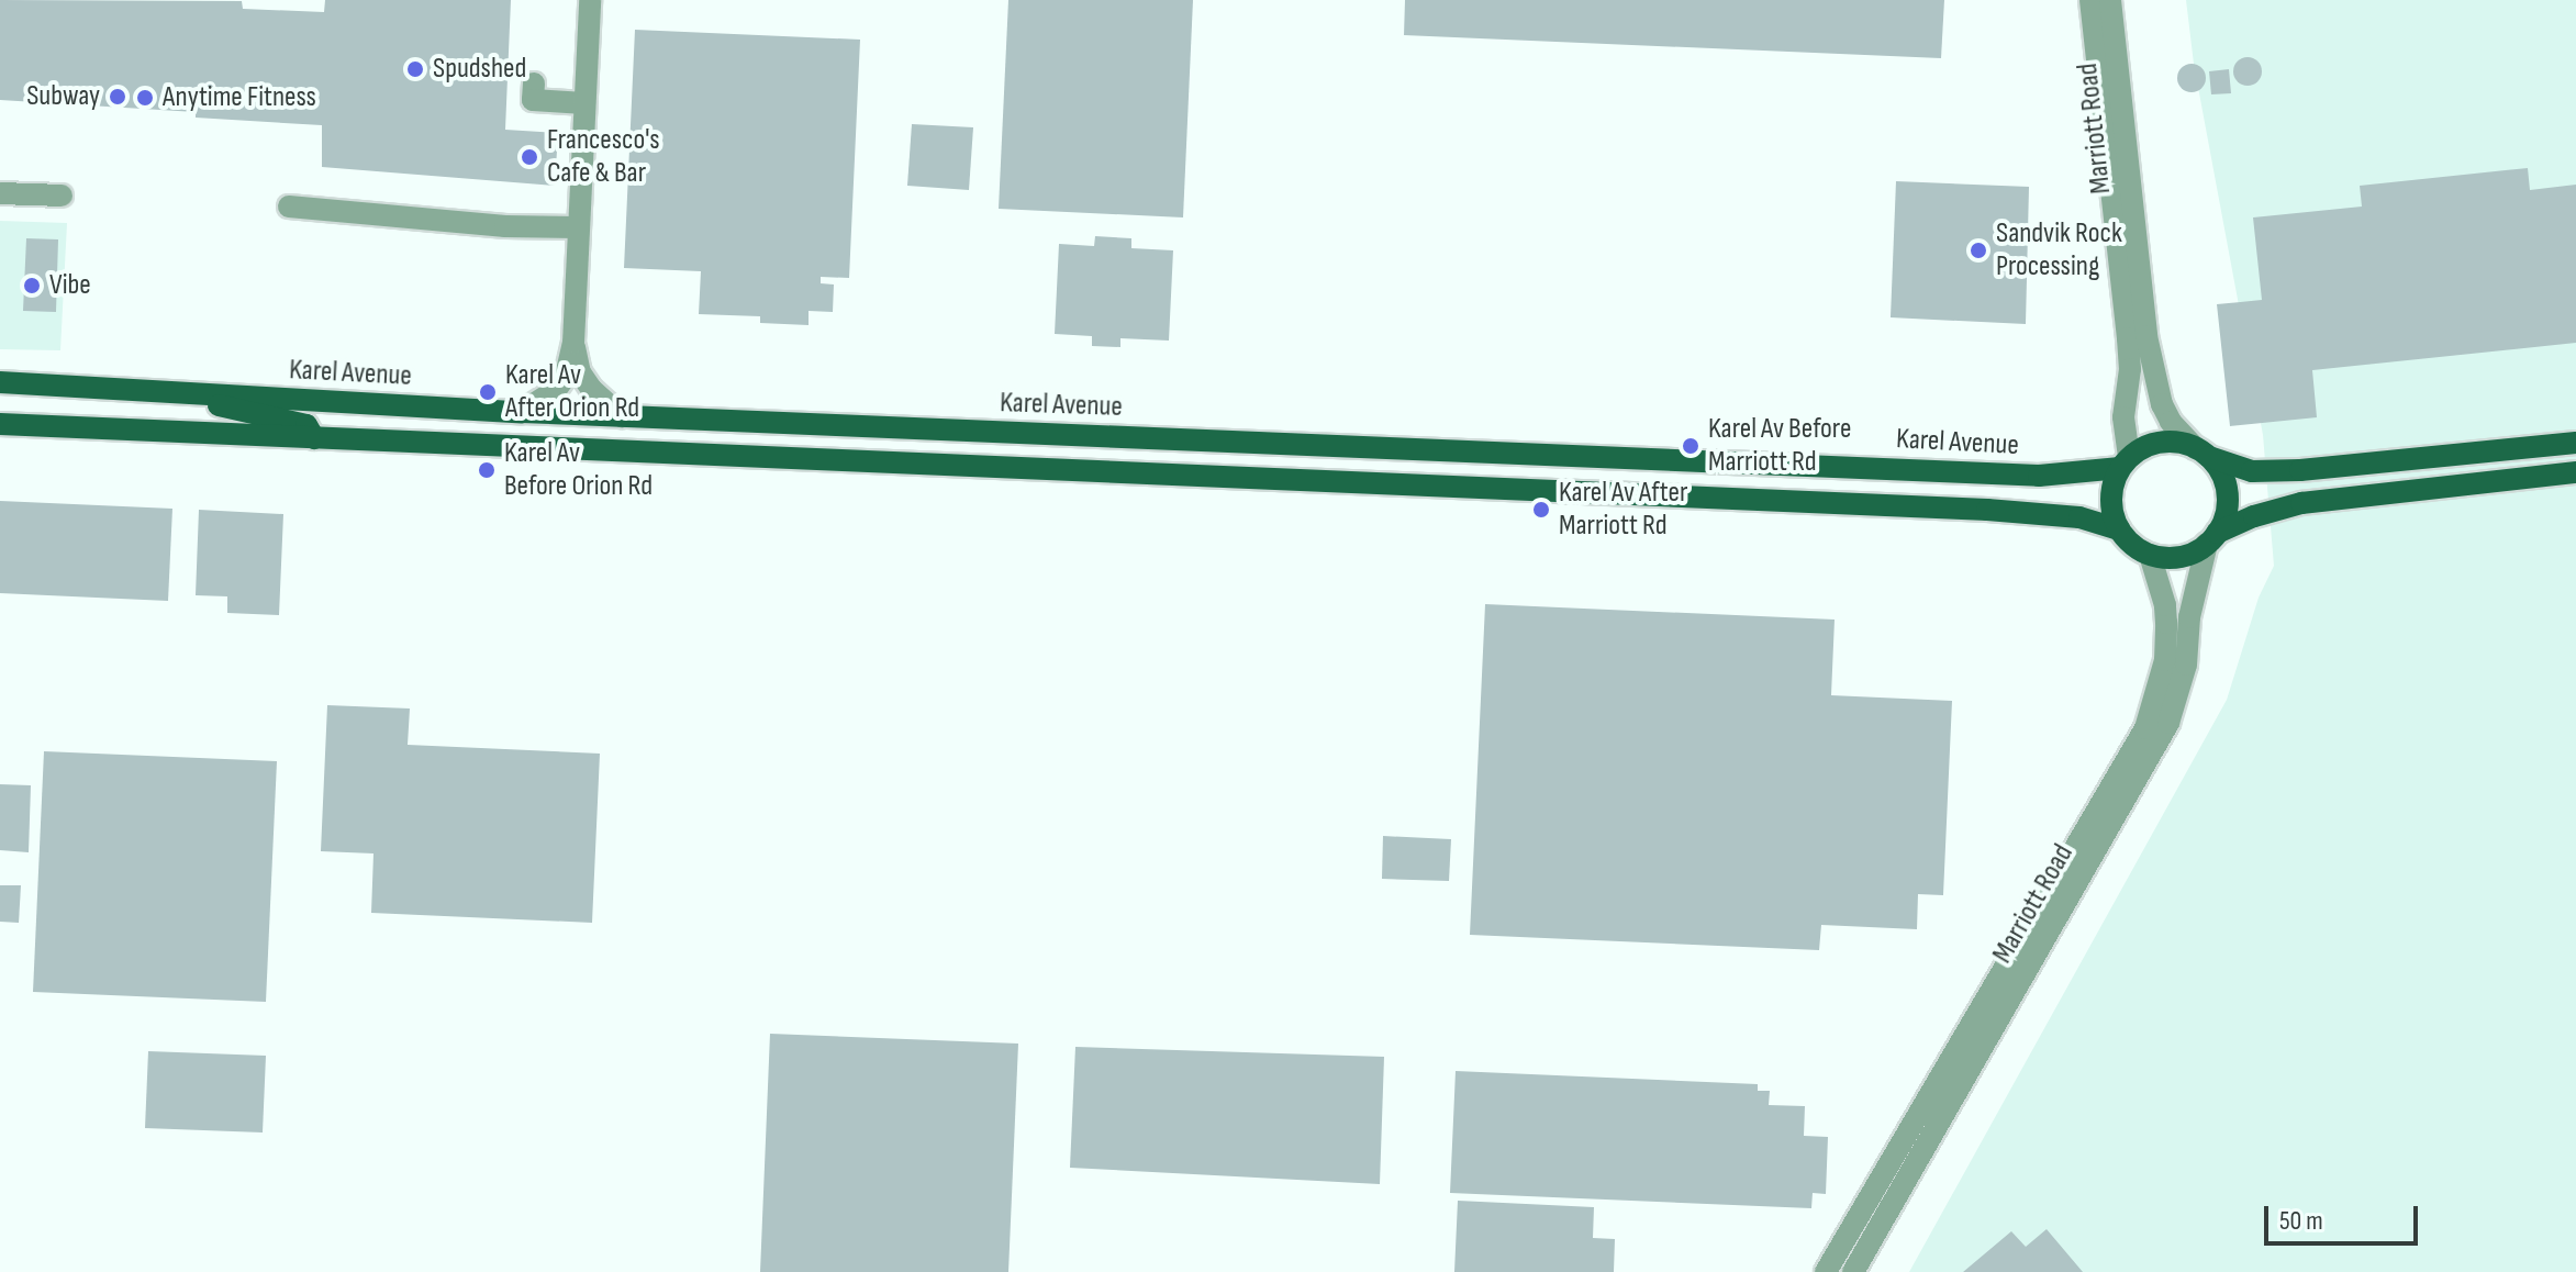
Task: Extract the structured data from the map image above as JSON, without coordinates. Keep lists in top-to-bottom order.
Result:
{
  "streets": {
    "main road": ["Karel Avenue"],
    "street": ["Marriott Road"]
  },
  "crossings": [
    ["Marriott Road", "Karel Avenue"]
  ],
  "places": [
    "Spudshed",
    "Subway",
    "Anytime Fitness",
    "Francesco's Cafe & Bar",
    "Sandvik Rock Processing",
    "Vibe",
    "Karel Av After Orion Rd",
    "Karel Av Before Marriott Rd",
    "Karel Av Before Orion Rd",
    "Karel Av After Marriott Rd"
  ],
  "scale_bar": "50 m"
}
